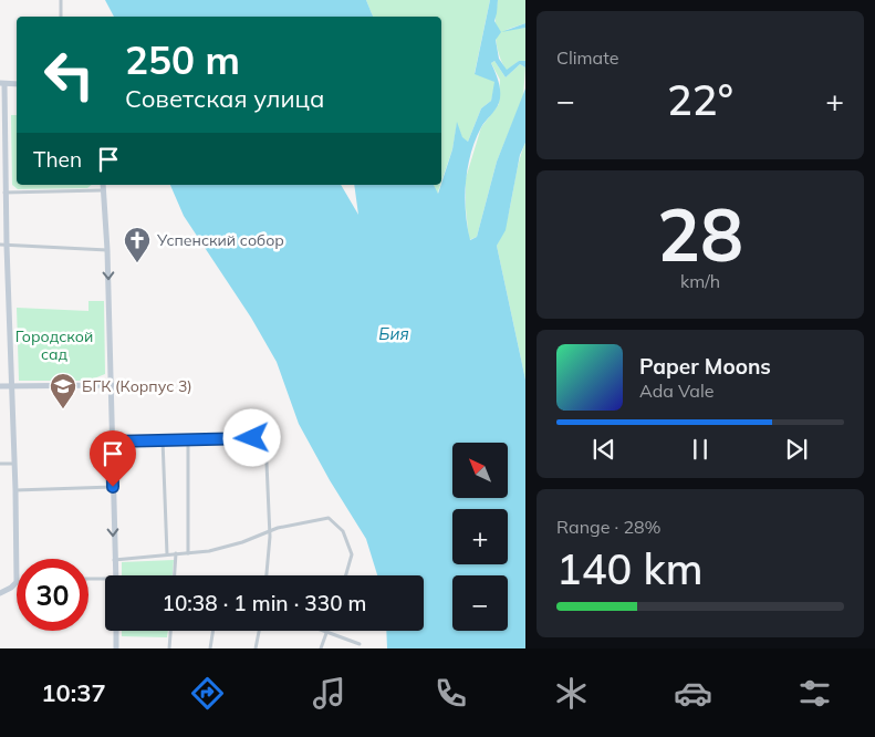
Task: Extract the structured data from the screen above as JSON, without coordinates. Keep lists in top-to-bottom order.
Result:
{
  "water": ["Бия"],
  "parks": ["Городской сад"],
  "places": {
    "church": ["Успенский собор"],
    "school or university": ["БГК (Корпус 3)"]
  },
  "north": "top left",
  "page": {
    "tile": [
      "Climate",
      ["28", "km/h"],
      ["Range · 28%", "140 km"]
    ],
    "turn": ["250 m", "Советская улица"],
    "heat": ["−", "22°", "+"],
    "then": "Then",
    "song": ["Paper Moons", "Ada Vale"],
    "map_buttons": ["+", "−"],
    "limit": "30",
    "trip": "10:38 · 1 min · 330 m",
    "tabs": "10:37"
  }
}
